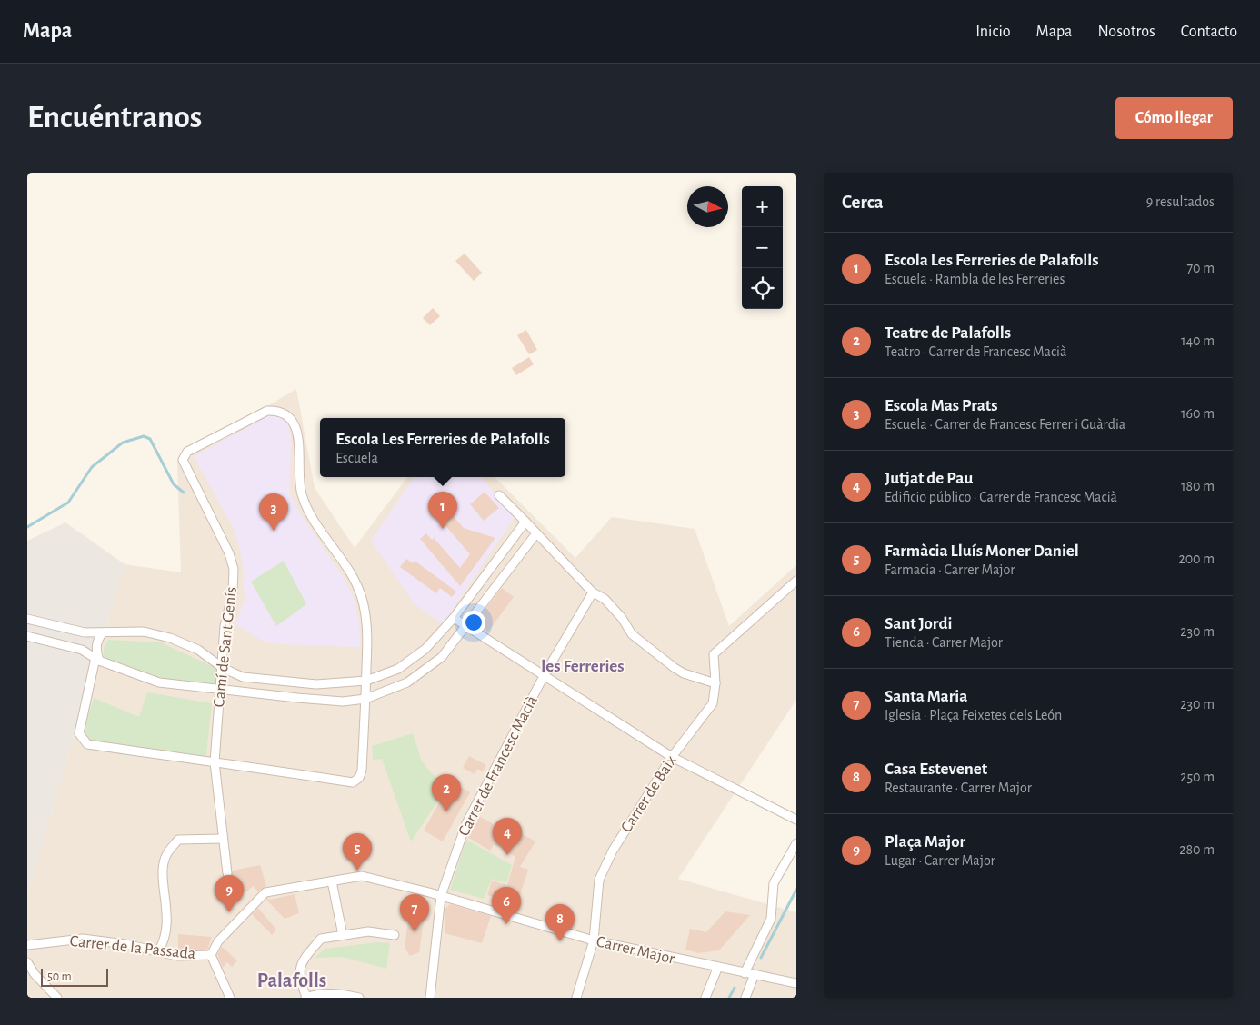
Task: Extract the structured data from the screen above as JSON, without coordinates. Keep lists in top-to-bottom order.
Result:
{
  "streets": {
    "street": [
      "Camí de Sant Genís",
      "Carrer de Francesc Macià",
      "Carrer de Baix",
      "Carrer de la Passada",
      "Carrer Major"
    ]
  },
  "crossings": [
    ["Carrer de Francesc Macià", "Carrer Major"],
    ["Carrer de Baix", "Carrer Major"],
    ["Carrer de la Passada", "Carrer Major"]
  ],
  "districts": ["les Ferreries", "Palafolls"],
  "scale_bar": "50 m",
  "north": "right",
  "page": {
    "header": "Mapa",
    "nav": [
      "Inicio",
      "Mapa",
      "Nosotros",
      "Contacto"
    ],
    "buttons": "Cómo llegar",
    "title": "Encuéntranos",
    "heading": ["Cerca", "9 resultados"],
    "map_buttons": ["+", "−"],
    "list": [
      {
        "mark": "1",
        "name": "Escola Les Ferreries de Palafolls",
        "note": "Escuela · Rambla de les Ferreries",
        "value": "70 m"
      },
      {
        "mark": "2",
        "name": "Teatre de Palafolls",
        "note": "Teatro · Carrer de Francesc Macià",
        "value": "140 m"
      },
      {
        "mark": "3",
        "name": "Escola Mas Prats",
        "note": "Escuela · Carrer de Francesc Ferrer i Guàrdia",
        "value": "160 m"
      },
      {
        "mark": "4",
        "name": "Jutjat de Pau",
        "note": "Edificio público · Carrer de Francesc Macià",
        "value": "180 m"
      },
      {
        "mark": "5",
        "name": "Farmàcia Lluís Moner Daniel",
        "note": "Farmacia · Carrer Major",
        "value": "200 m"
      },
      {
        "mark": "6",
        "name": "Sant Jordi",
        "note": "Tienda · Carrer Major",
        "value": "230 m"
      },
      {
        "mark": "7",
        "name": "Santa Maria",
        "note": "Iglesia · Plaça Feixetes dels León",
        "value": "230 m"
      },
      {
        "mark": "8",
        "name": "Casa Estevenet",
        "note": "Restaurante · Carrer Major",
        "value": "250 m"
      },
      {
        "mark": "9",
        "name": "Plaça Major",
        "note": "Lugar · Carrer Major",
        "value": "280 m"
      }
    ],
    "popup": ["Escola Les Ferreries de Palafolls", "Escuela"],
    "pins": [
      "1",
      "3",
      "2",
      "4",
      "5",
      "9",
      "6",
      "7",
      "8"
    ],
    "scale": "50 m"
  }
}
